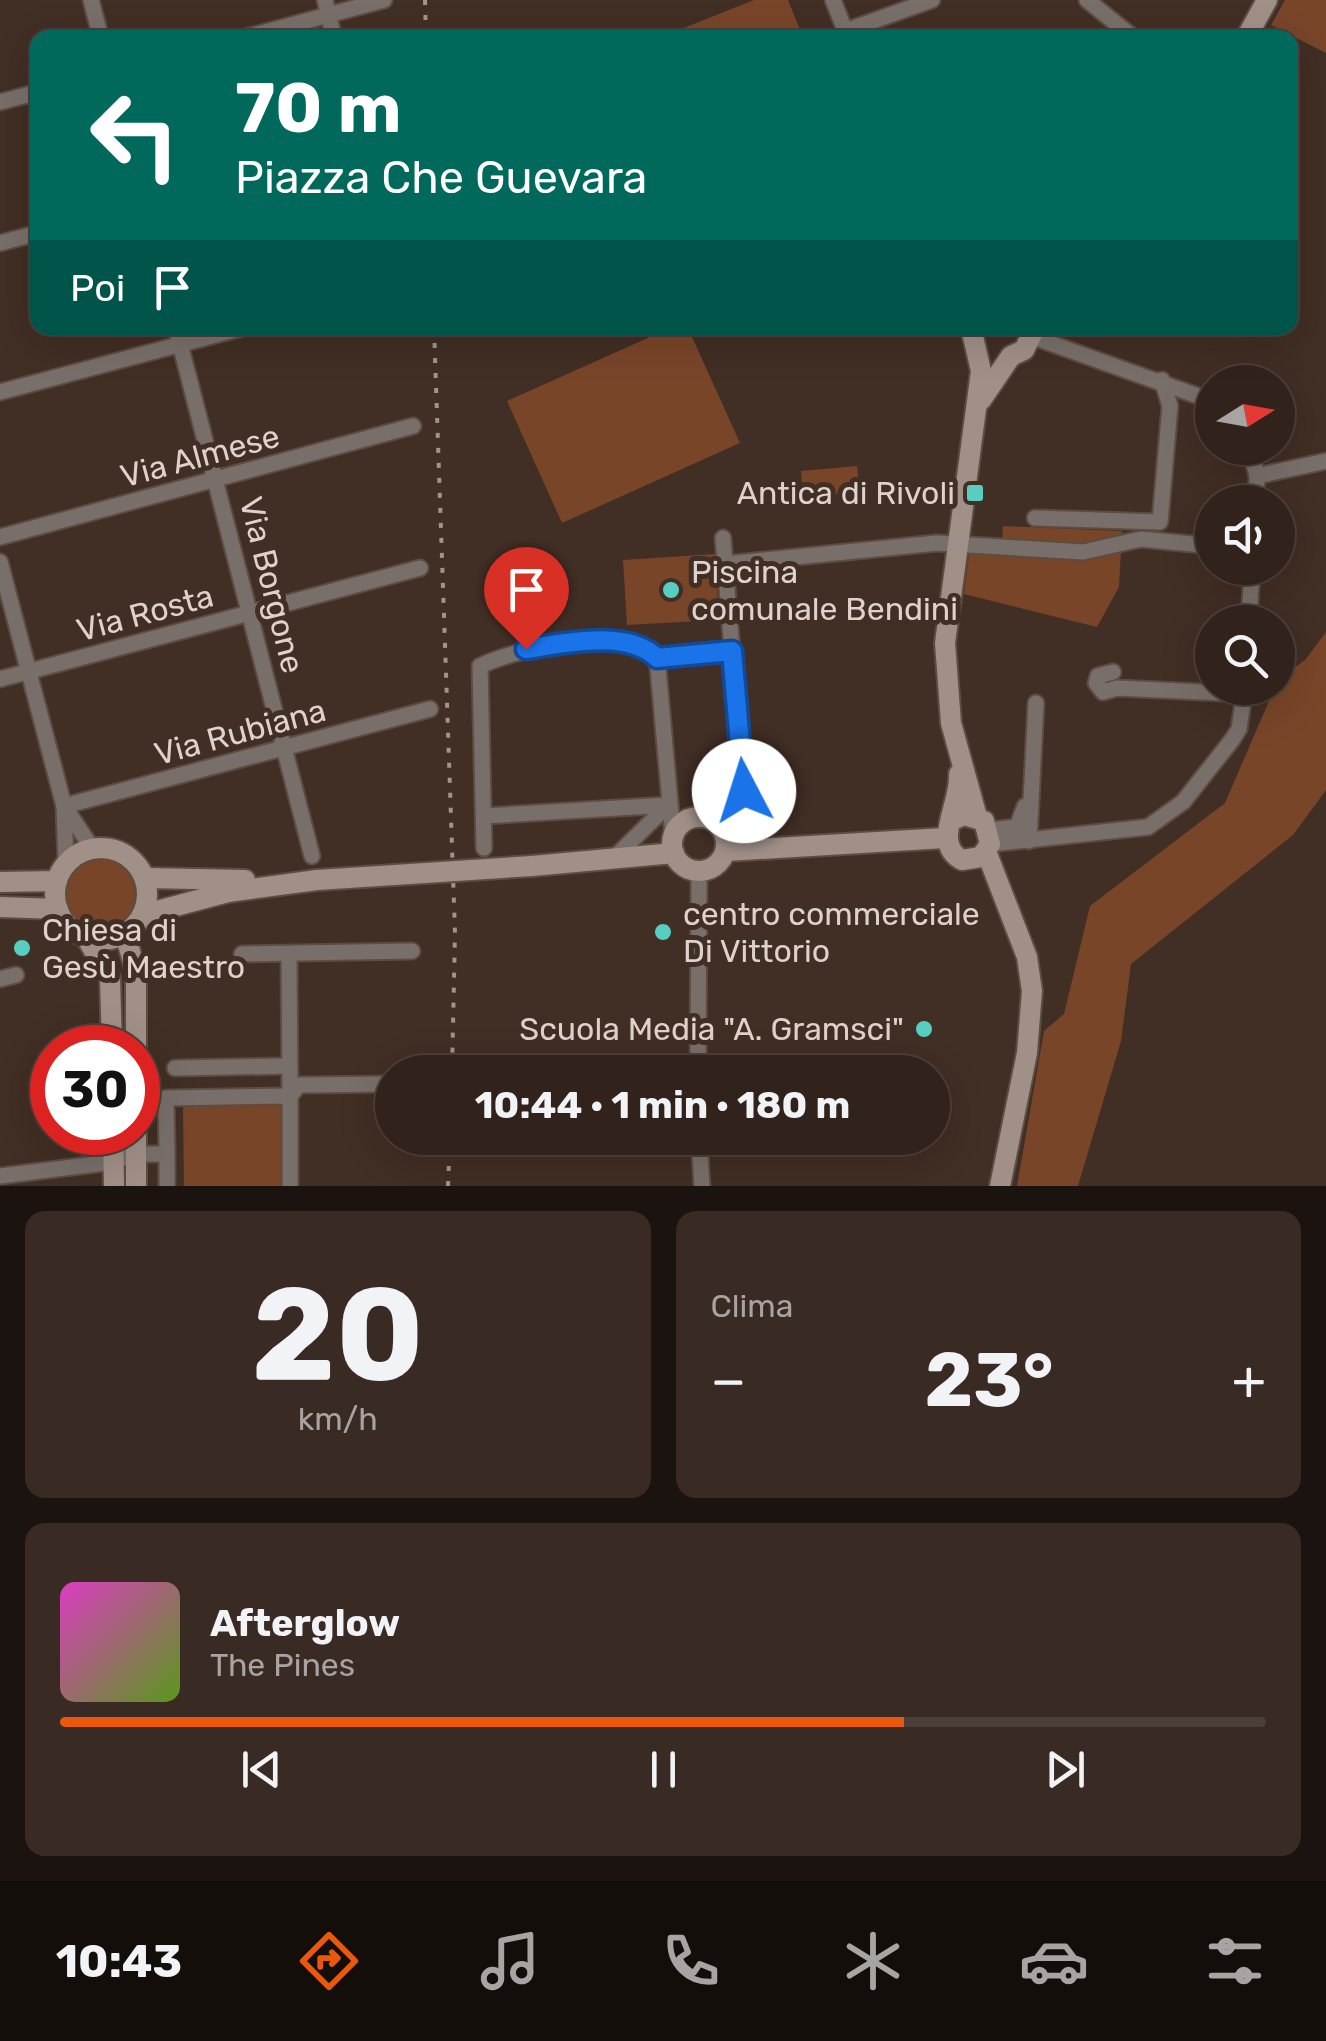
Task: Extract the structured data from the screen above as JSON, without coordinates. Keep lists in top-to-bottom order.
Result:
{
  "streets": {
    "street": [
      "Via Almese",
      "Via Borgone",
      "Via Rosta",
      "Via Rubiana"
    ]
  },
  "crossings": [
    ["Via Almese", "Via Borgone"],
    ["Via Borgone", "Via Rosta"],
    ["Via Borgone", "Via Rubiana"]
  ],
  "places": {
    "transit": ["Antica di Rivoli"],
    "other": [
      "Piscina comunale Bendini",
      "centro commerciale Di Vittorio",
      "Chiesa di Gesù Maestro",
      "Scuola Media \"A. Gramsci\""
    ]
  },
  "north": "right",
  "page": {
    "turn": ["70 m", "Piazza Che Guevara"],
    "then": "Poi",
    "limit": "30",
    "trip": "10:44 · 1 min · 180 m",
    "tile": [
      ["20", "km/h"],
      "Clima"
    ],
    "heat": ["−", "23°", "+"],
    "song": ["Afterglow", "The Pines"],
    "tabs": "10:43"
  }
}
